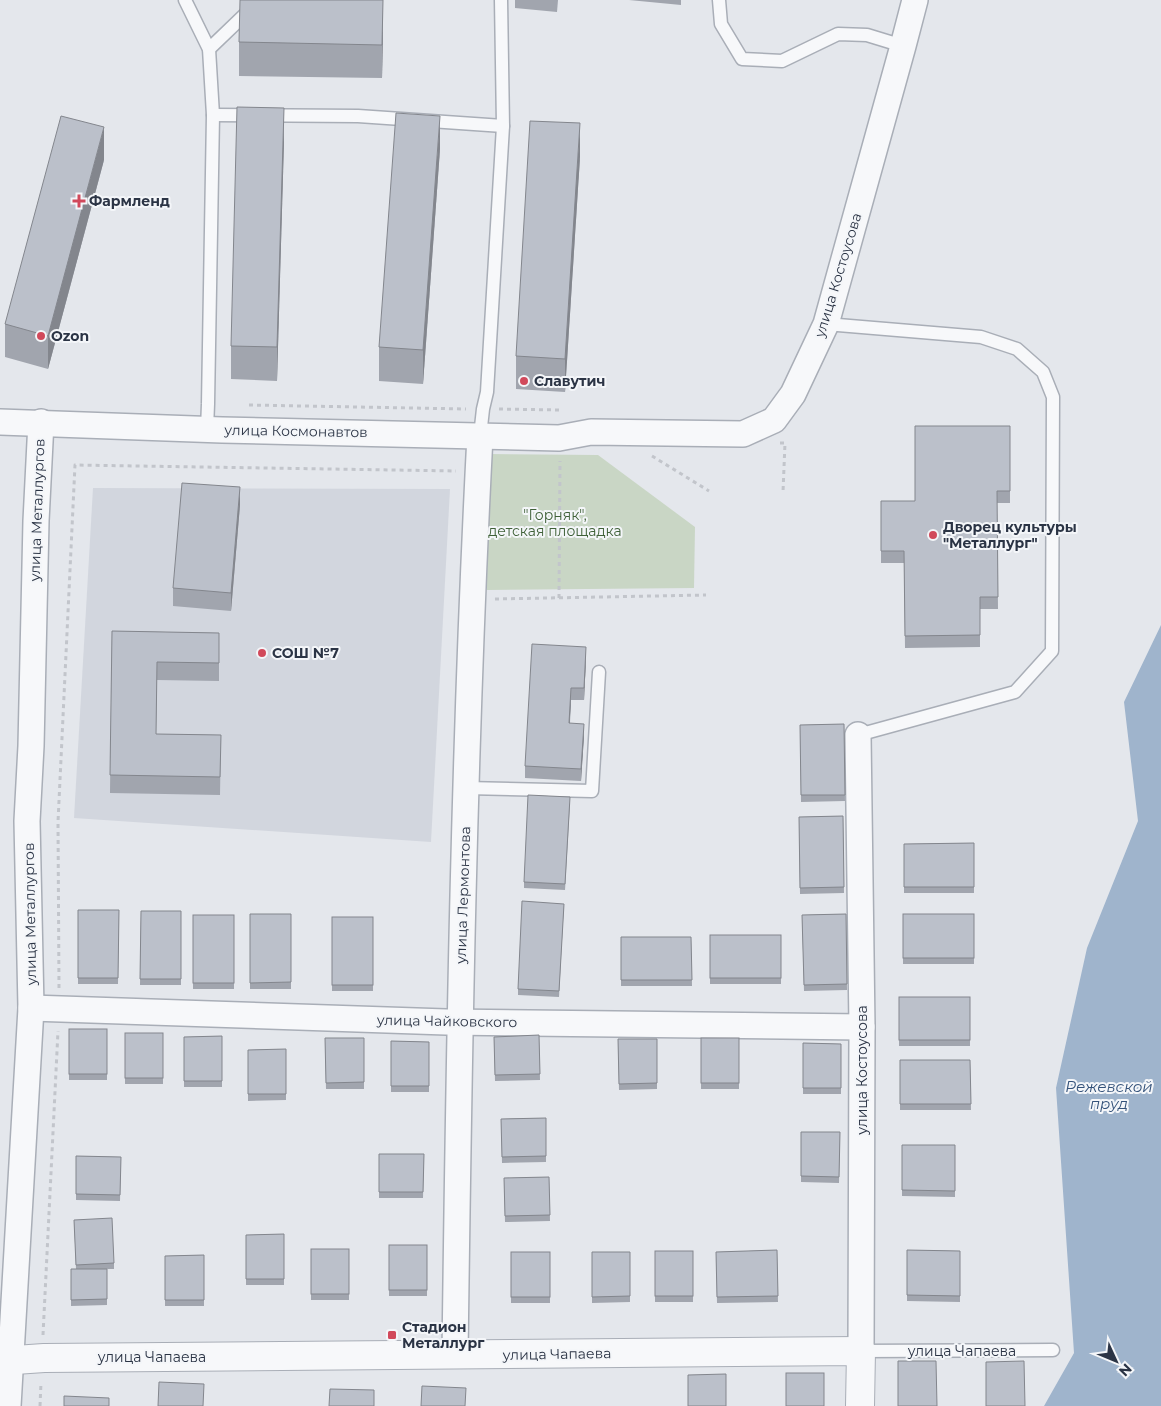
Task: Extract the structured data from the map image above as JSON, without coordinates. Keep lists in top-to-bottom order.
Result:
{
  "streets": {
    "street": [
      "улица Костоусова",
      "улица Космонавтов",
      "улица Металлургов",
      "улица Лермонтова",
      "улица Чайковского",
      "улица Чапаева"
    ]
  },
  "crossings": [
    ["улица Костоусова", "улица Космонавтов"],
    ["улица Костоусова", "улица Чайковского"],
    ["улица Костоусова", "улица Чапаева"],
    ["улица Космонавтов", "улица Металлургов"],
    ["улица Космонавтов", "улица Лермонтова"],
    ["улица Металлургов", "улица Чайковского"],
    ["улица Металлургов", "улица Чапаева"],
    ["улица Лермонтова", "улица Чайковского"],
    ["улица Лермонтова", "улица Чапаева"]
  ],
  "water": ["Режевской пруд"],
  "parks": ["\"Горняк\", детская площадка"],
  "places": {
    "health": ["Фармленд"],
    "other": [
      "Ozon",
      "Славутич",
      "Дворец культуры \"Металлург\"",
      "СОШ №7"
    ],
    "transit": ["Стадион Металлург"]
  },
  "north": "bottom right"
}
